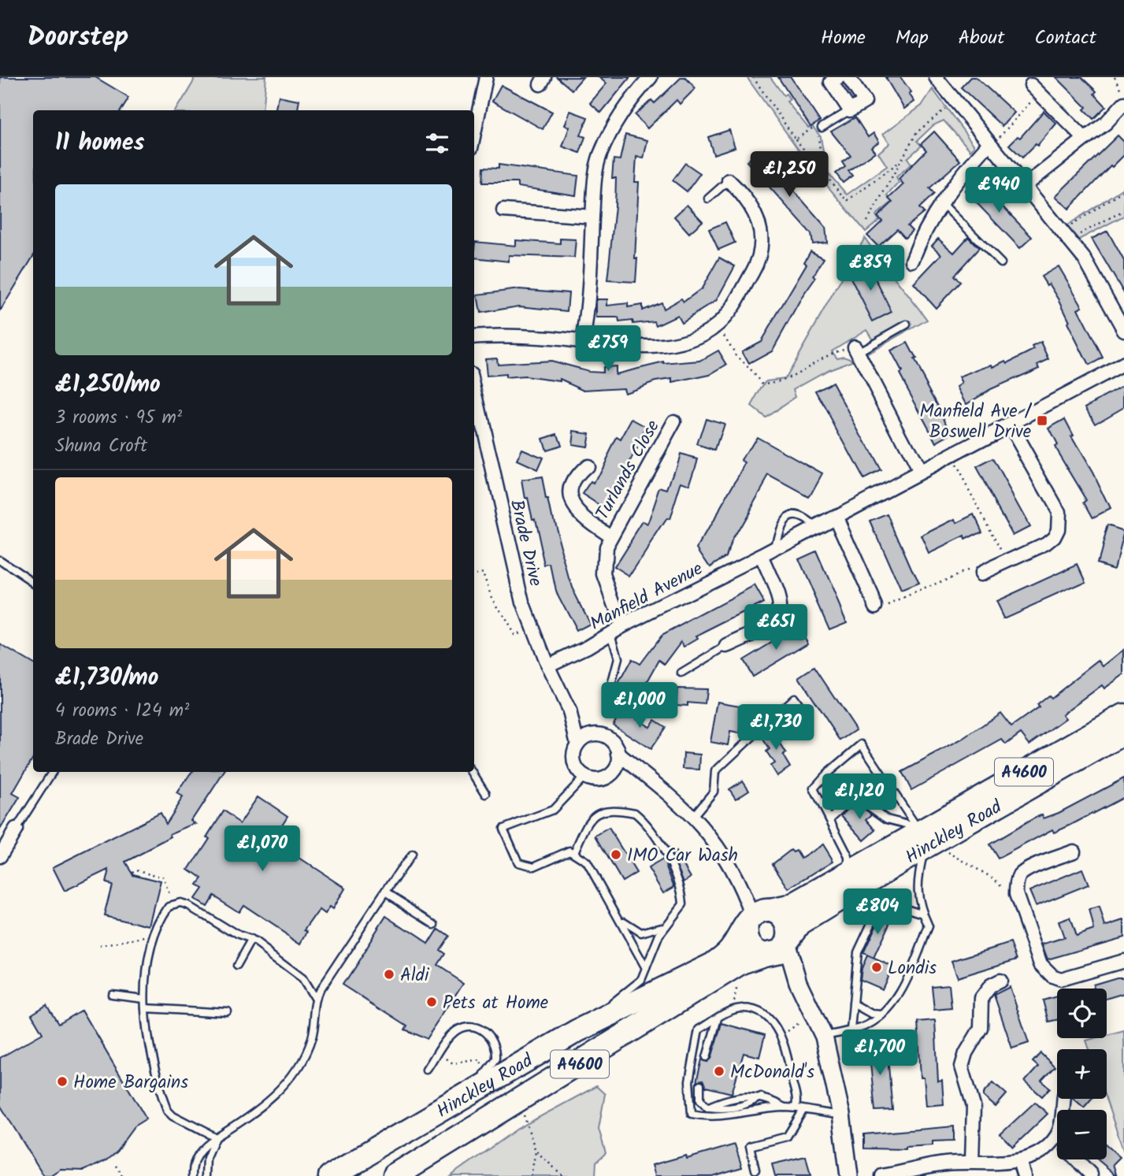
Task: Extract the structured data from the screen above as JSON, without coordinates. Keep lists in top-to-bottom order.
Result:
{
  "streets": {
    "highway": ["A4600", "Hinckley Road"],
    "street": ["Turlands Close", "Brade Drive", "Manfield Avenue"]
  },
  "crossings": [
    ["Turlands Close", "Manfield Avenue"],
    ["Brade Drive", "Manfield Avenue"]
  ],
  "places": {
    "transit": ["Manfield Ave / Boswell Drive"],
    "other": [
      "IMO Car Wash",
      "Londis",
      "Aldi",
      "Pets at Home",
      "McDonald's",
      "Home Bargains"
    ]
  },
  "page": {
    "header": "Doorstep",
    "nav": [
      "Home",
      "Map",
      "About",
      "Contact"
    ],
    "heading": "11 homes",
    "price": [
      "£1,250",
      "£940",
      "£859",
      "£759",
      "£651",
      "£1,000",
      "£1,730",
      "£1,120",
      "£1,070",
      "£804",
      "£1,700"
    ],
    "list": [
      {
        "name": "£1,250/mo",
        "note": "3 rooms · 95 m² · Shuna Croft"
      },
      {
        "name": "£1,730/mo",
        "note": "4 rooms · 124 m² · Brade Drive"
      }
    ],
    "map_buttons": ["+", "−"]
  }
}
